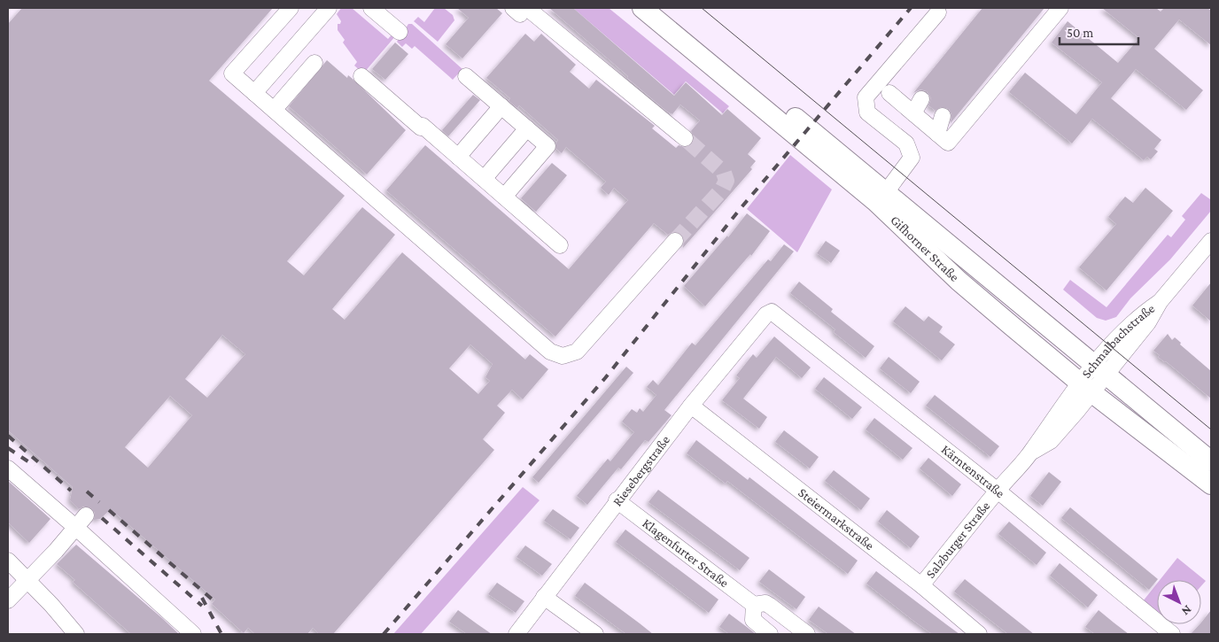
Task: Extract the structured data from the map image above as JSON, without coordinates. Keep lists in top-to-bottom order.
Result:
{
  "streets": {
    "main road": ["Gifhorner Straße"],
    "street": [
      "Schmalbachstraße",
      "Riesebergstraße",
      "Kärntenstraße",
      "Steiermarkstraße",
      "Salzburger Straße",
      "Klagenfurter Straße"
    ]
  },
  "crossings": [
    ["Gifhorner Straße", "Schmalbachstraße"],
    ["Gifhorner Straße", "Salzburger Straße"],
    ["Schmalbachstraße", "Salzburger Straße"],
    ["Riesebergstraße", "Kärntenstraße"],
    ["Riesebergstraße", "Steiermarkstraße"],
    ["Riesebergstraße", "Klagenfurter Straße"],
    ["Kärntenstraße", "Salzburger Straße"],
    ["Steiermarkstraße", "Salzburger Straße"]
  ],
  "scale_bar": "50 m",
  "north": "bottom right"
}
